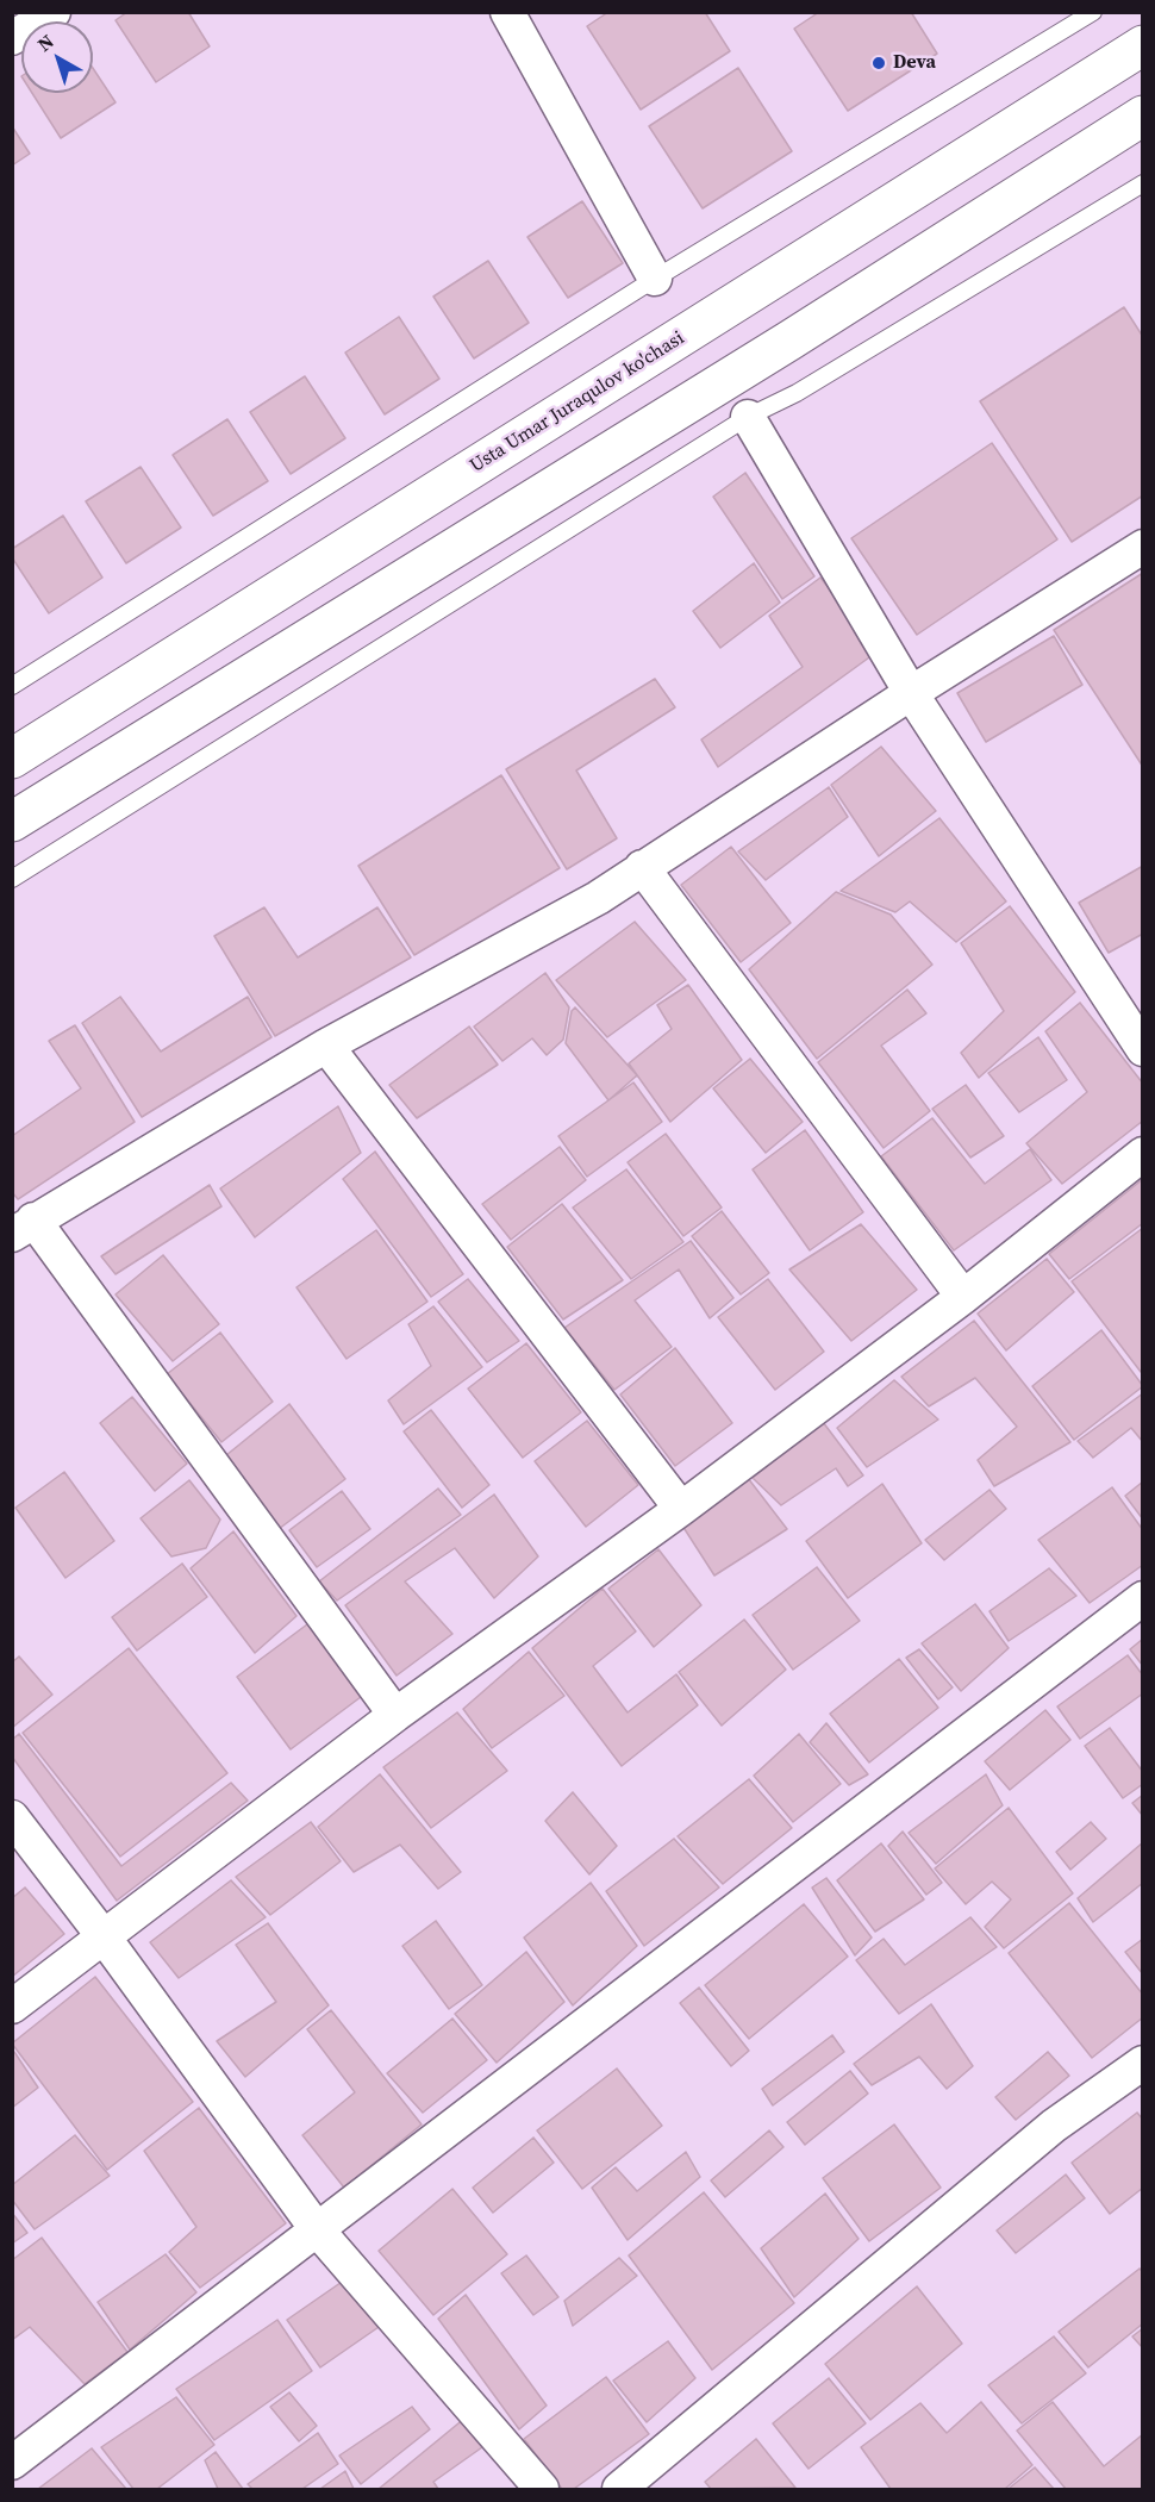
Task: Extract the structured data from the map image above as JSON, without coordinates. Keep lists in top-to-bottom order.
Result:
{
  "streets": {
    "main road": ["Usta Umar Juraqulov ko'chasi"]
  },
  "places": ["Deva"],
  "north": "top left"
}
